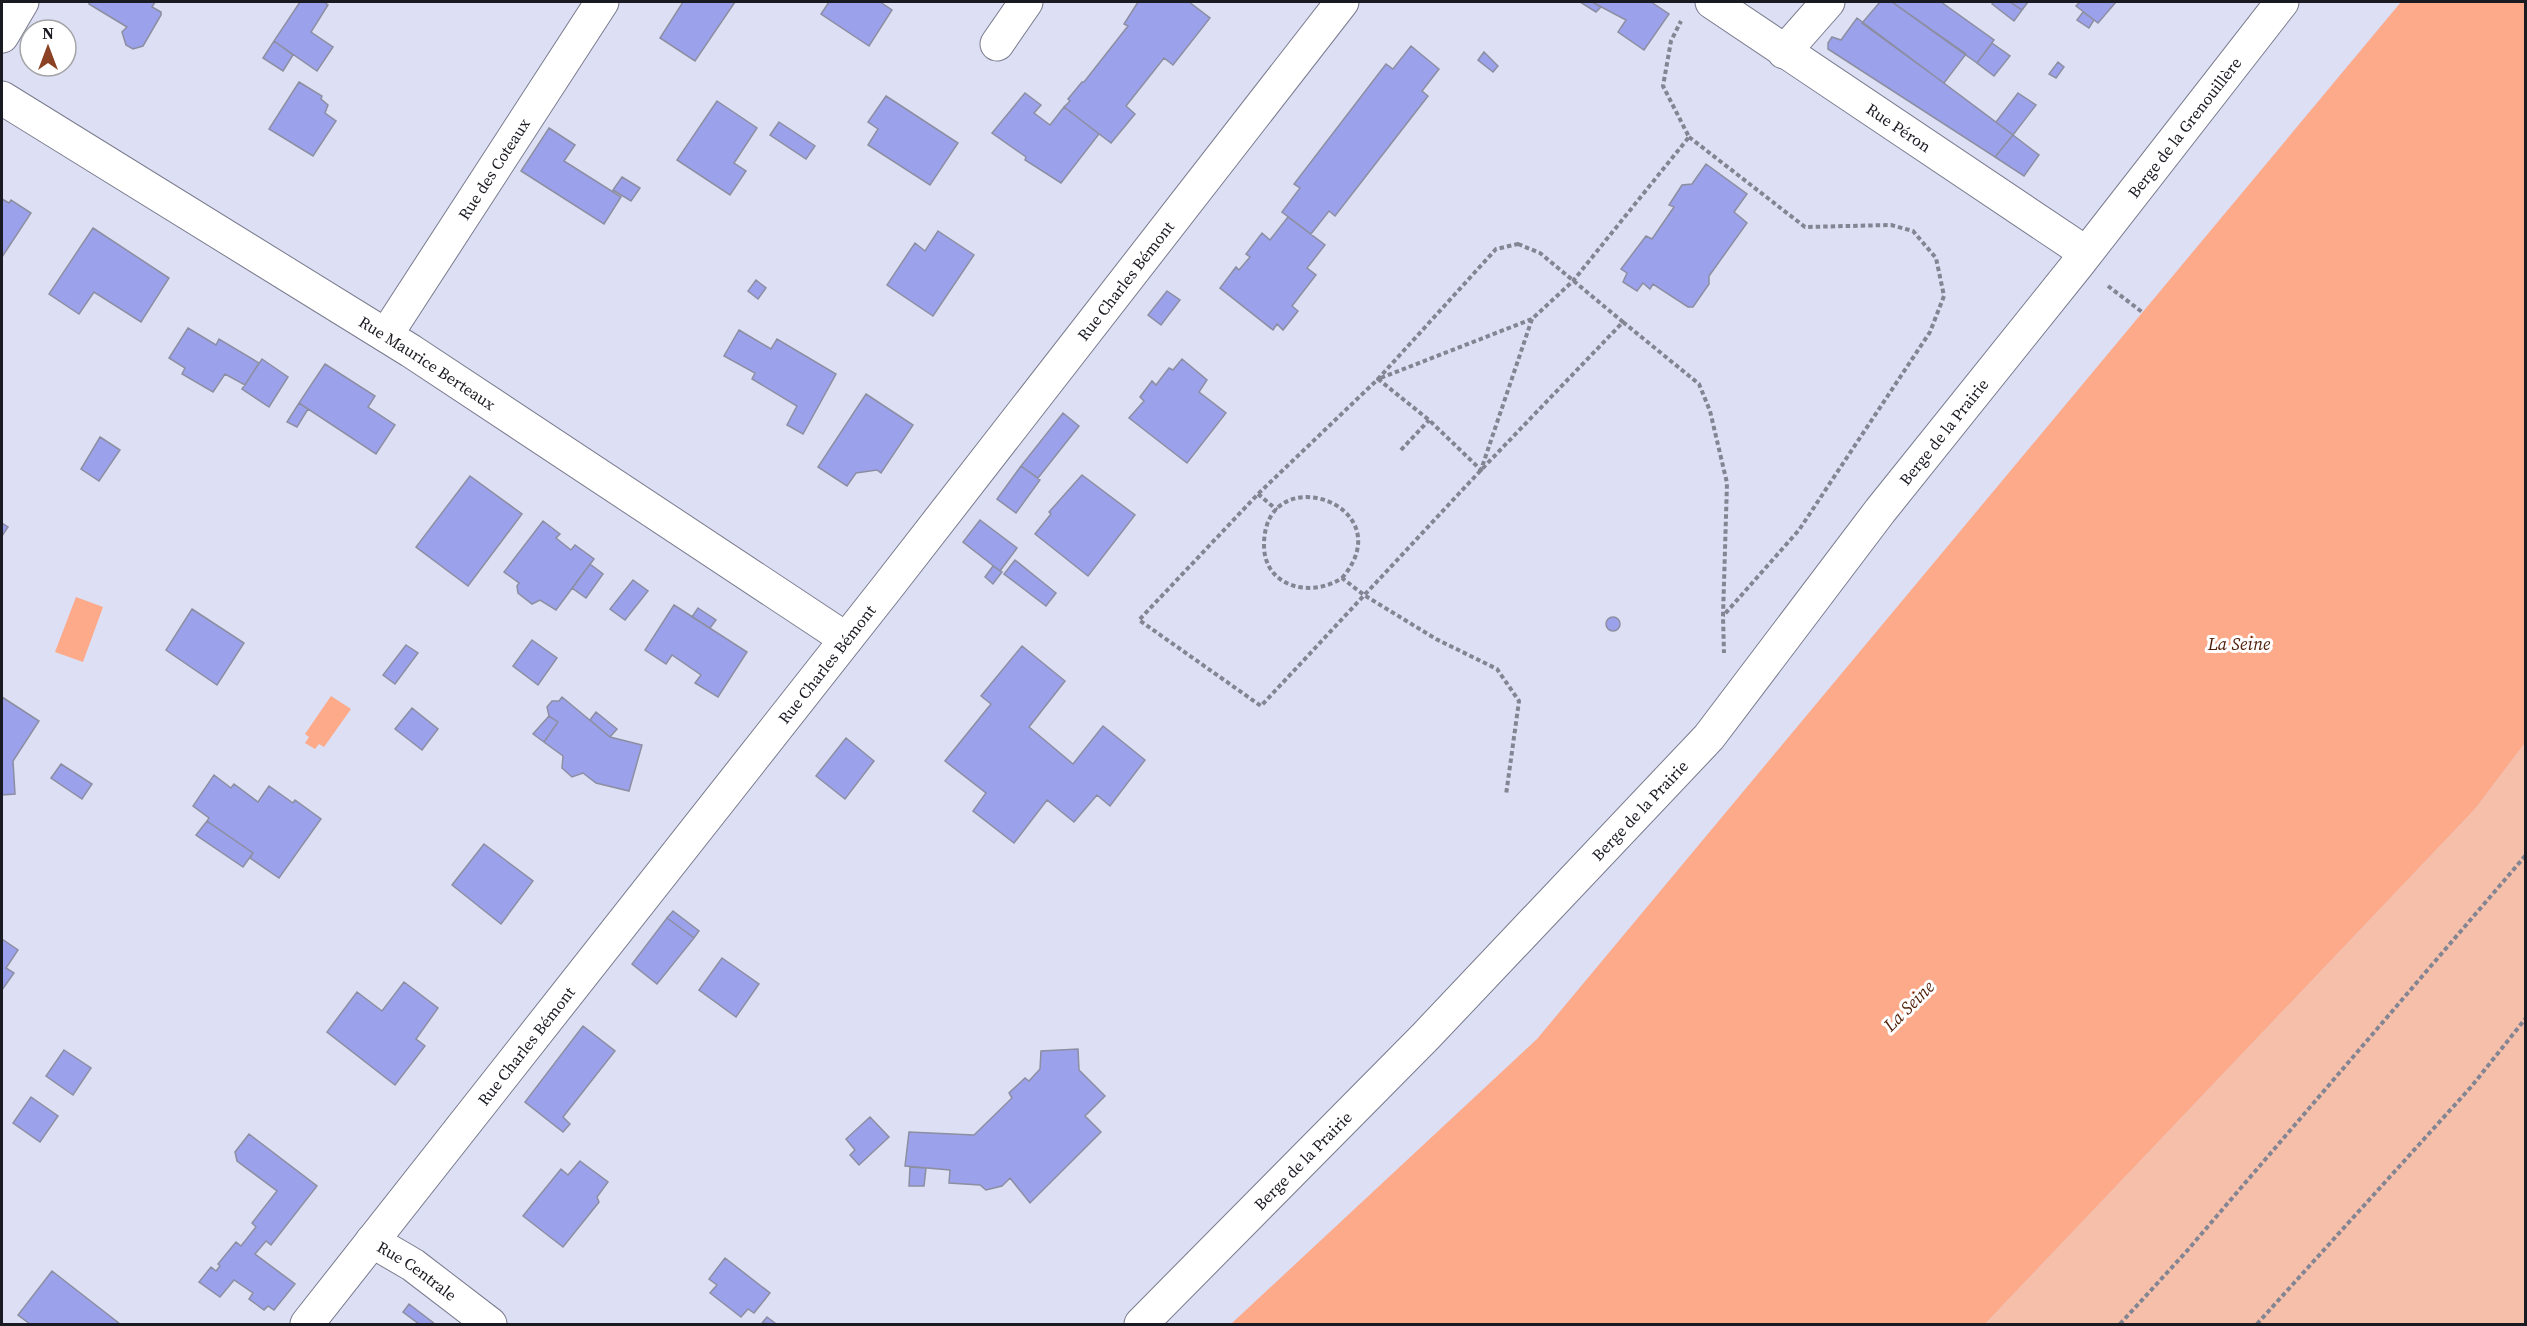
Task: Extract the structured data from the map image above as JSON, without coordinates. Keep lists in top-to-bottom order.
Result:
{
  "streets": {
    "street": [
      "Berge de la Grenouillère",
      "Rue Péron",
      "Rue des Coteaux",
      "Rue Charles Bémont",
      "Rue Maurice Berteaux",
      "Berge de la Prairie",
      "Rue Centrale"
    ]
  },
  "crossings": [
    ["Berge de la Grenouillère", "Rue Péron"],
    ["Berge de la Grenouillère", "Berge de la Prairie"],
    ["Rue Péron", "Berge de la Prairie"],
    ["Rue des Coteaux", "Rue Maurice Berteaux"],
    ["Rue Charles Bémont", "Rue Maurice Berteaux"],
    ["Rue Charles Bémont", "Rue Centrale"]
  ],
  "water": ["La Seine"],
  "north": "top"
}
